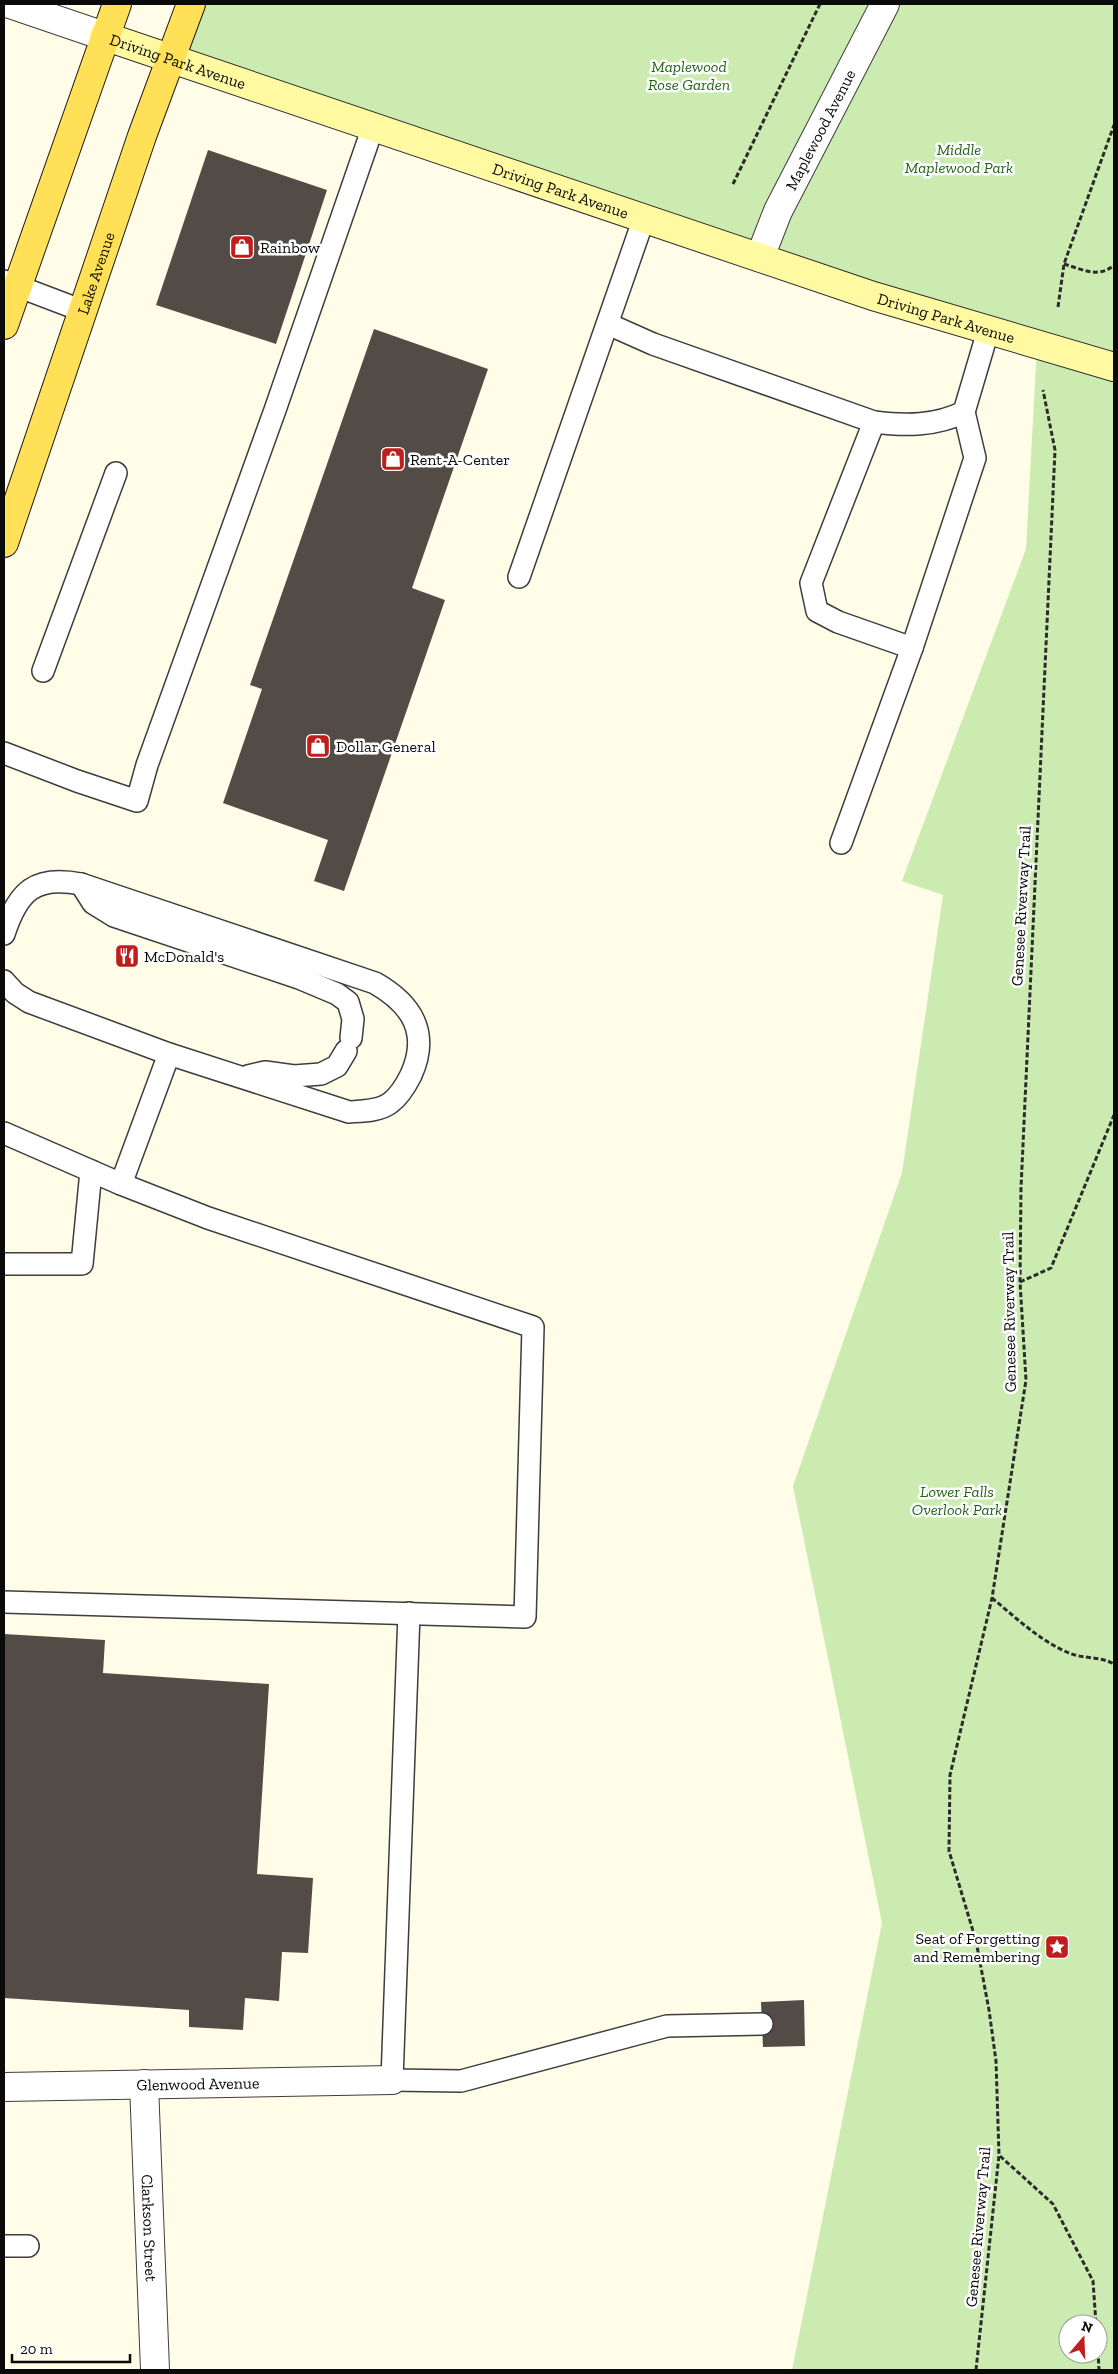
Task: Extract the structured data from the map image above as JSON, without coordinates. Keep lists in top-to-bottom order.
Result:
{
  "streets": {
    "main road": ["Driving Park Avenue", "Lake Avenue"],
    "street": ["Maplewood Avenue", "Glenwood Avenue", "Clarkson Street"],
    "path": ["Genesee Riverway Trail"]
  },
  "crossings": [
    ["Driving Park Avenue", "Maplewood Avenue"],
    ["Driving Park Avenue", "Lake Avenue"],
    ["Glenwood Avenue", "Clarkson Street"]
  ],
  "parks": ["Maplewood Rose Garden", "Middle Maplewood Park", "Lower Falls Overlook Park"],
  "places": {
    "shop": ["Rainbow", "Rent-A-Center", "Dollar General"],
    "restaurant": ["McDonald's"],
    "place": ["Seat of Forgetting and Remembering"]
  },
  "scale_bar": "20 m",
  "north": "top"
}
